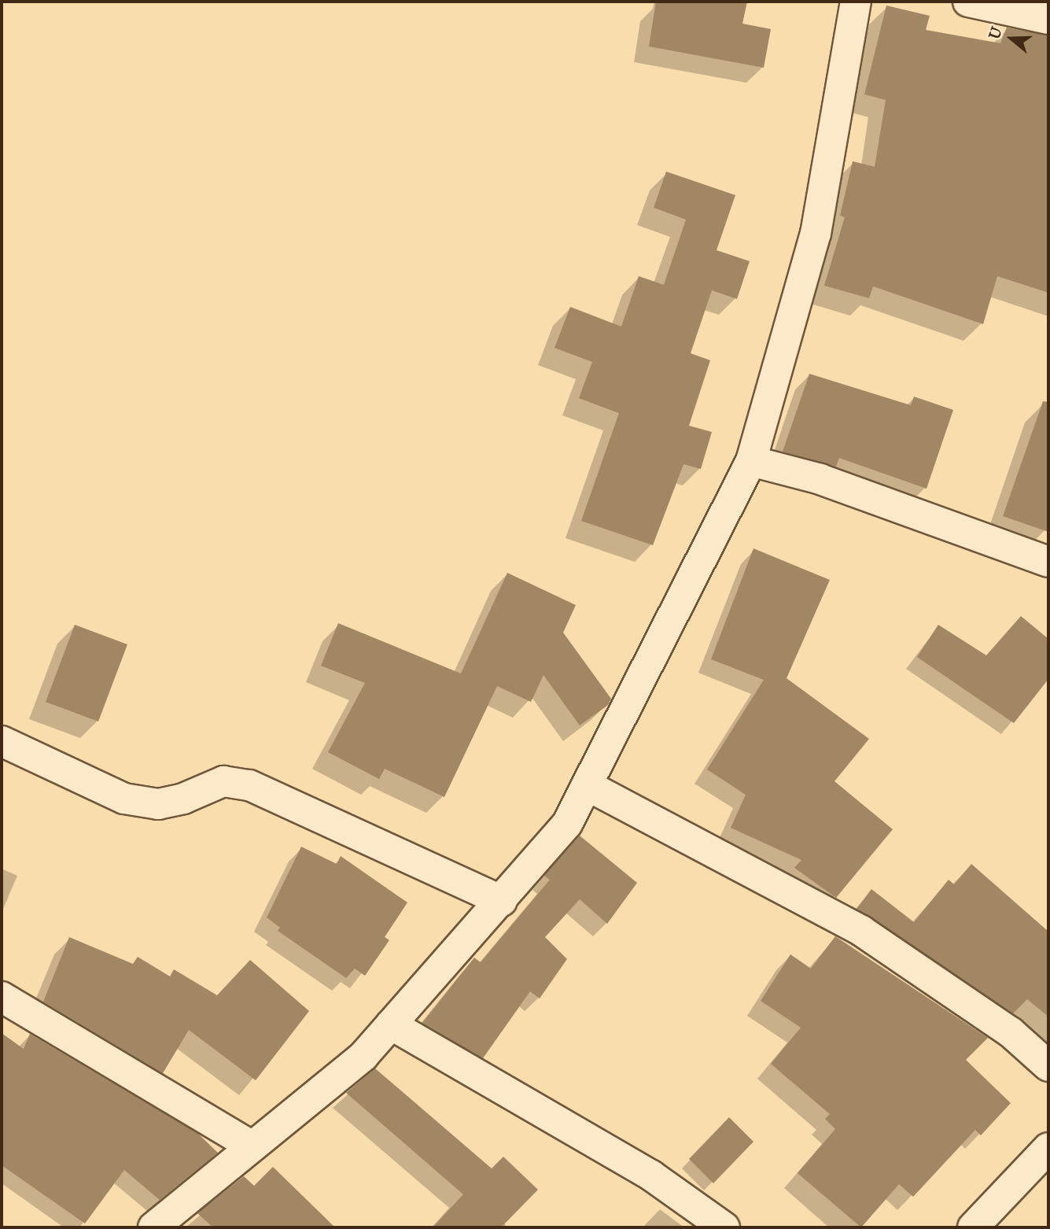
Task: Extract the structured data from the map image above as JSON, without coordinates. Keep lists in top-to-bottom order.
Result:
{
  "north": "left"
}
